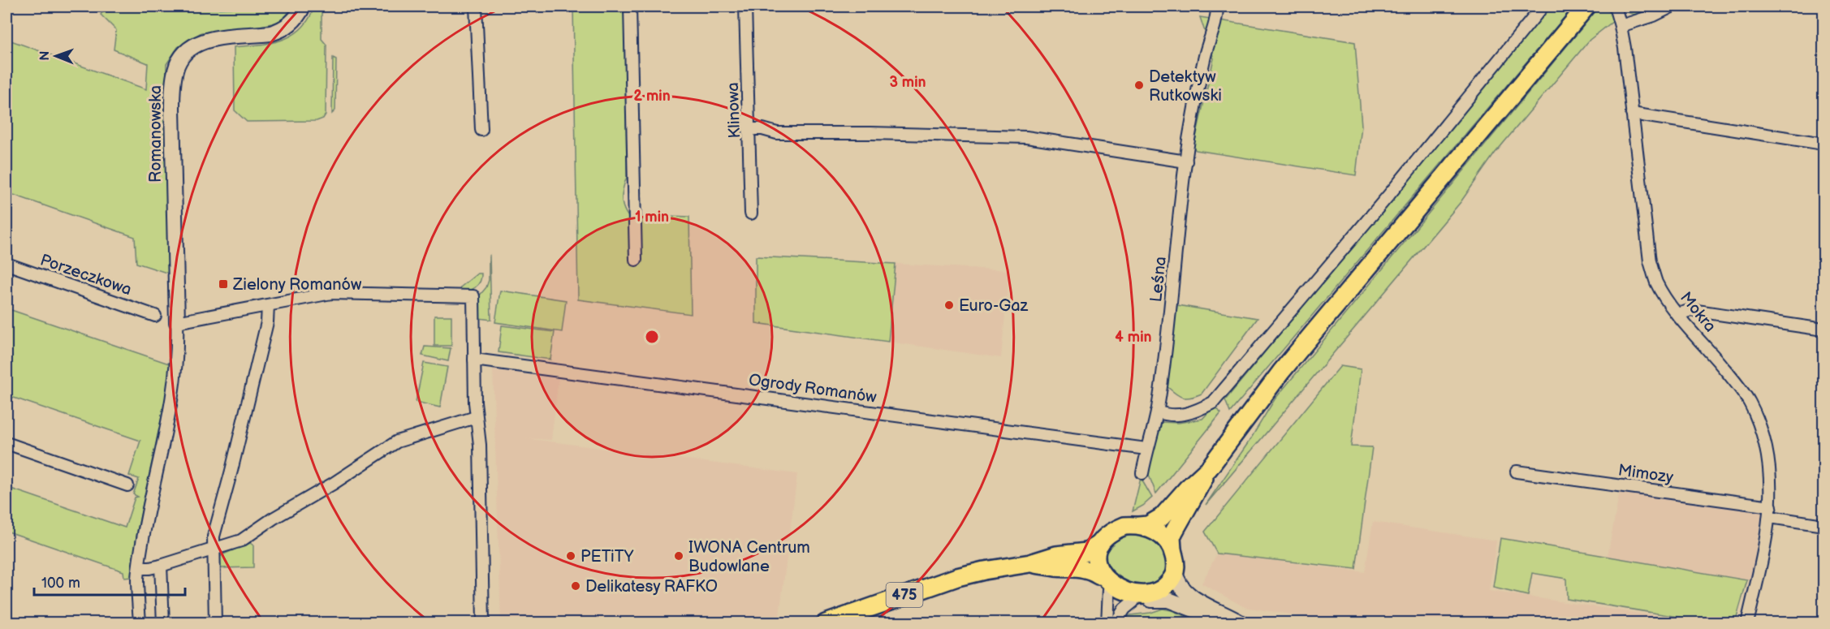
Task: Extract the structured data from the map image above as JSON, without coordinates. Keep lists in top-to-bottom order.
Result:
{
  "streets": {
    "main road": ["475"],
    "street": [
      "Klinowa",
      "Romanowska",
      "Porzeczkowa",
      "Leśna",
      "Mokra",
      "Ogrody Romanów",
      "Mimozy"
    ]
  },
  "crossings": [
    ["Leśna", "Ogrody Romanów"],
    ["Mokra", "Mimozy"]
  ],
  "places": {
    "other": [
      "Detektyw Rutkowski",
      "Euro-Gaz",
      "PETiTY",
      "IWONA Centrum Budowlane",
      "Delikatesy RAFKO"
    ],
    "transit": ["Zielony Romanów"]
  },
  "scale_bar": "100 m",
  "north": "left",
  "rings": [
    "3 min",
    "2 min",
    "1 min",
    "4 min"
  ]
}
